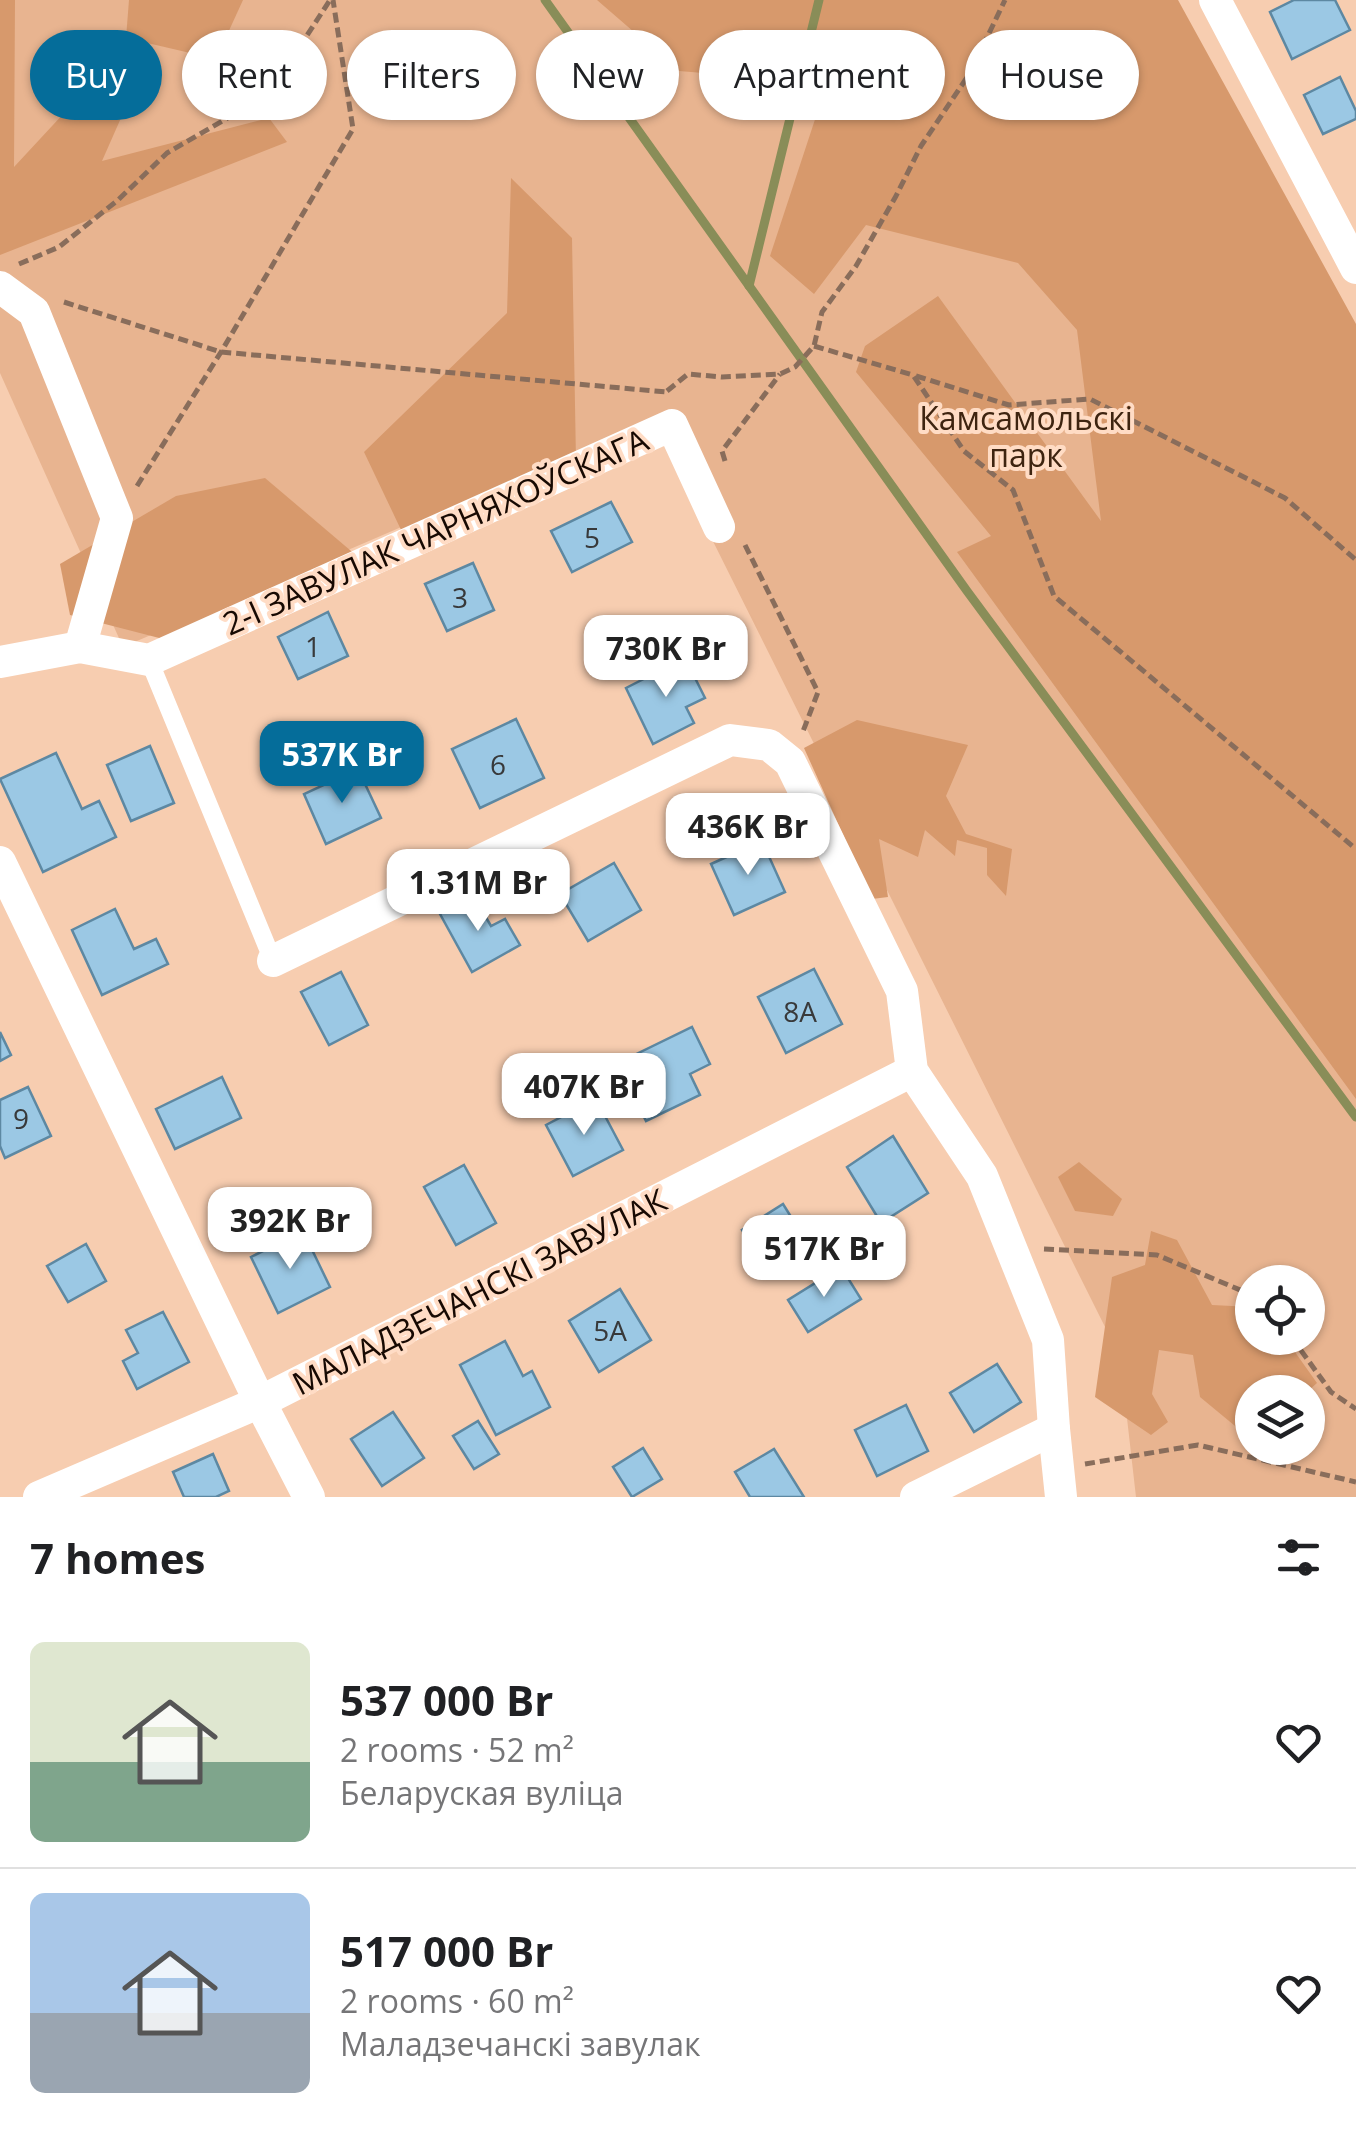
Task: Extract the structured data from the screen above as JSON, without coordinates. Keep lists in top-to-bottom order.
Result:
{
  "streets": {
    "street": ["2-І ЗАВУЛАК ЧАРНЯХОЎСКАГА", "МАЛАДЗЕЧАНСКІ ЗАВУЛАК"]
  },
  "parks": ["Камсамольскі парк"],
  "house_numbers": [
    "5",
    "3",
    "1",
    "6",
    "8А",
    "9",
    "5А"
  ],
  "page": {
    "chip": [
      "Buy",
      "Rent",
      "Filters",
      "New",
      "Apartment",
      "House"
    ],
    "price": [
      "730K Br",
      "537K Br",
      "436K Br",
      "1.31M Br",
      "407K Br",
      "392K Br",
      "517K Br"
    ],
    "heading": "7 homes",
    "list": [
      {
        "name": "537 000 Br",
        "note": "2 rooms · 52 m² · Беларуская вуліца"
      },
      {
        "name": "517 000 Br",
        "note": "2 rooms · 60 m² · Маладзечанскі завулак"
      }
    ]
  }
}
